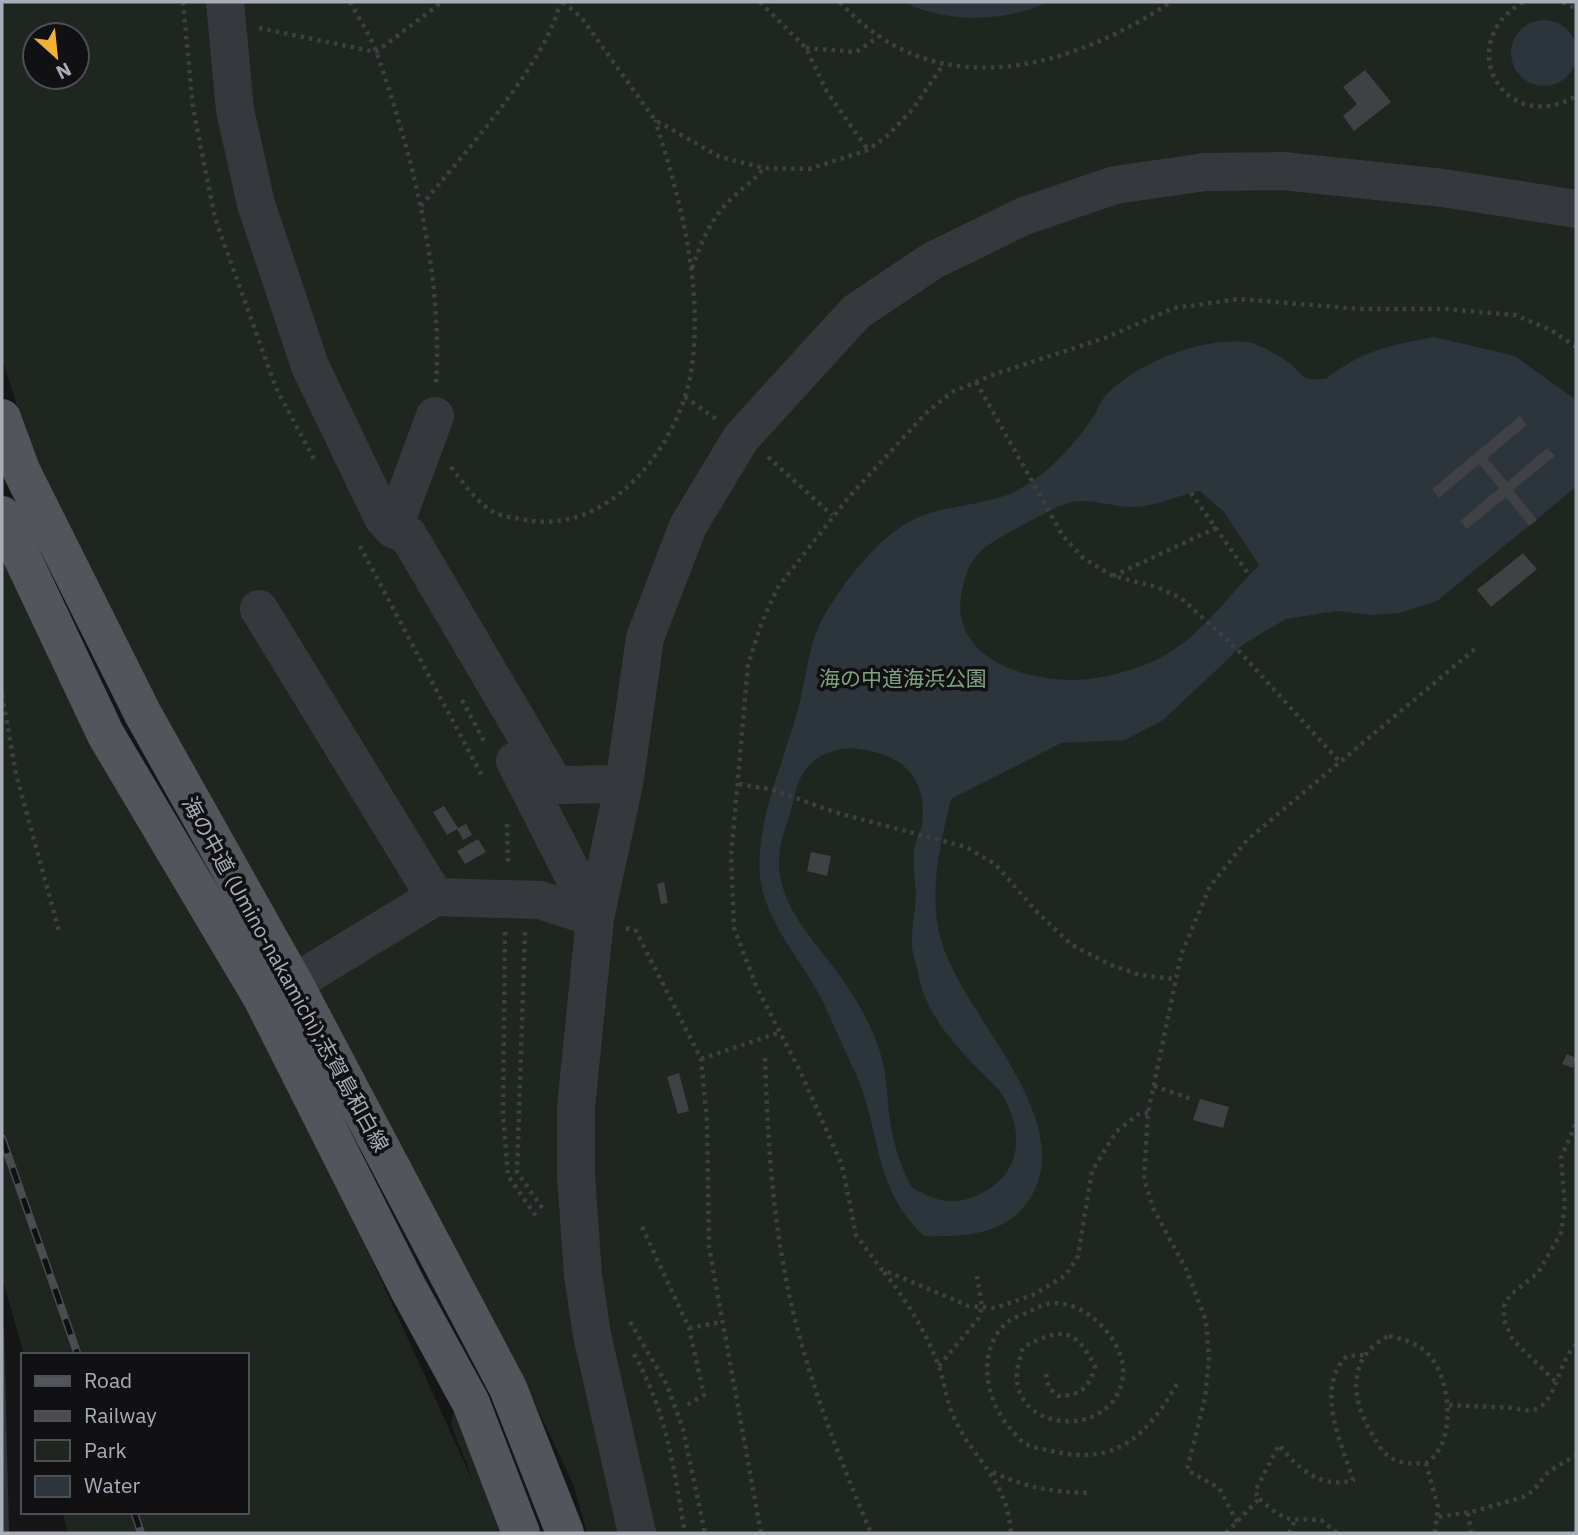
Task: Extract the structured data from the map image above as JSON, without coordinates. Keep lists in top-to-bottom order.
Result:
{
  "streets": {
    "main road": ["海の中道 (Umino-nakamichi);志賀島和白線"]
  },
  "parks": ["海の中道海浜公園"],
  "legend": [
    "Road",
    "Railway",
    "Park",
    "Water"
  ],
  "north": "bottom right"
}
